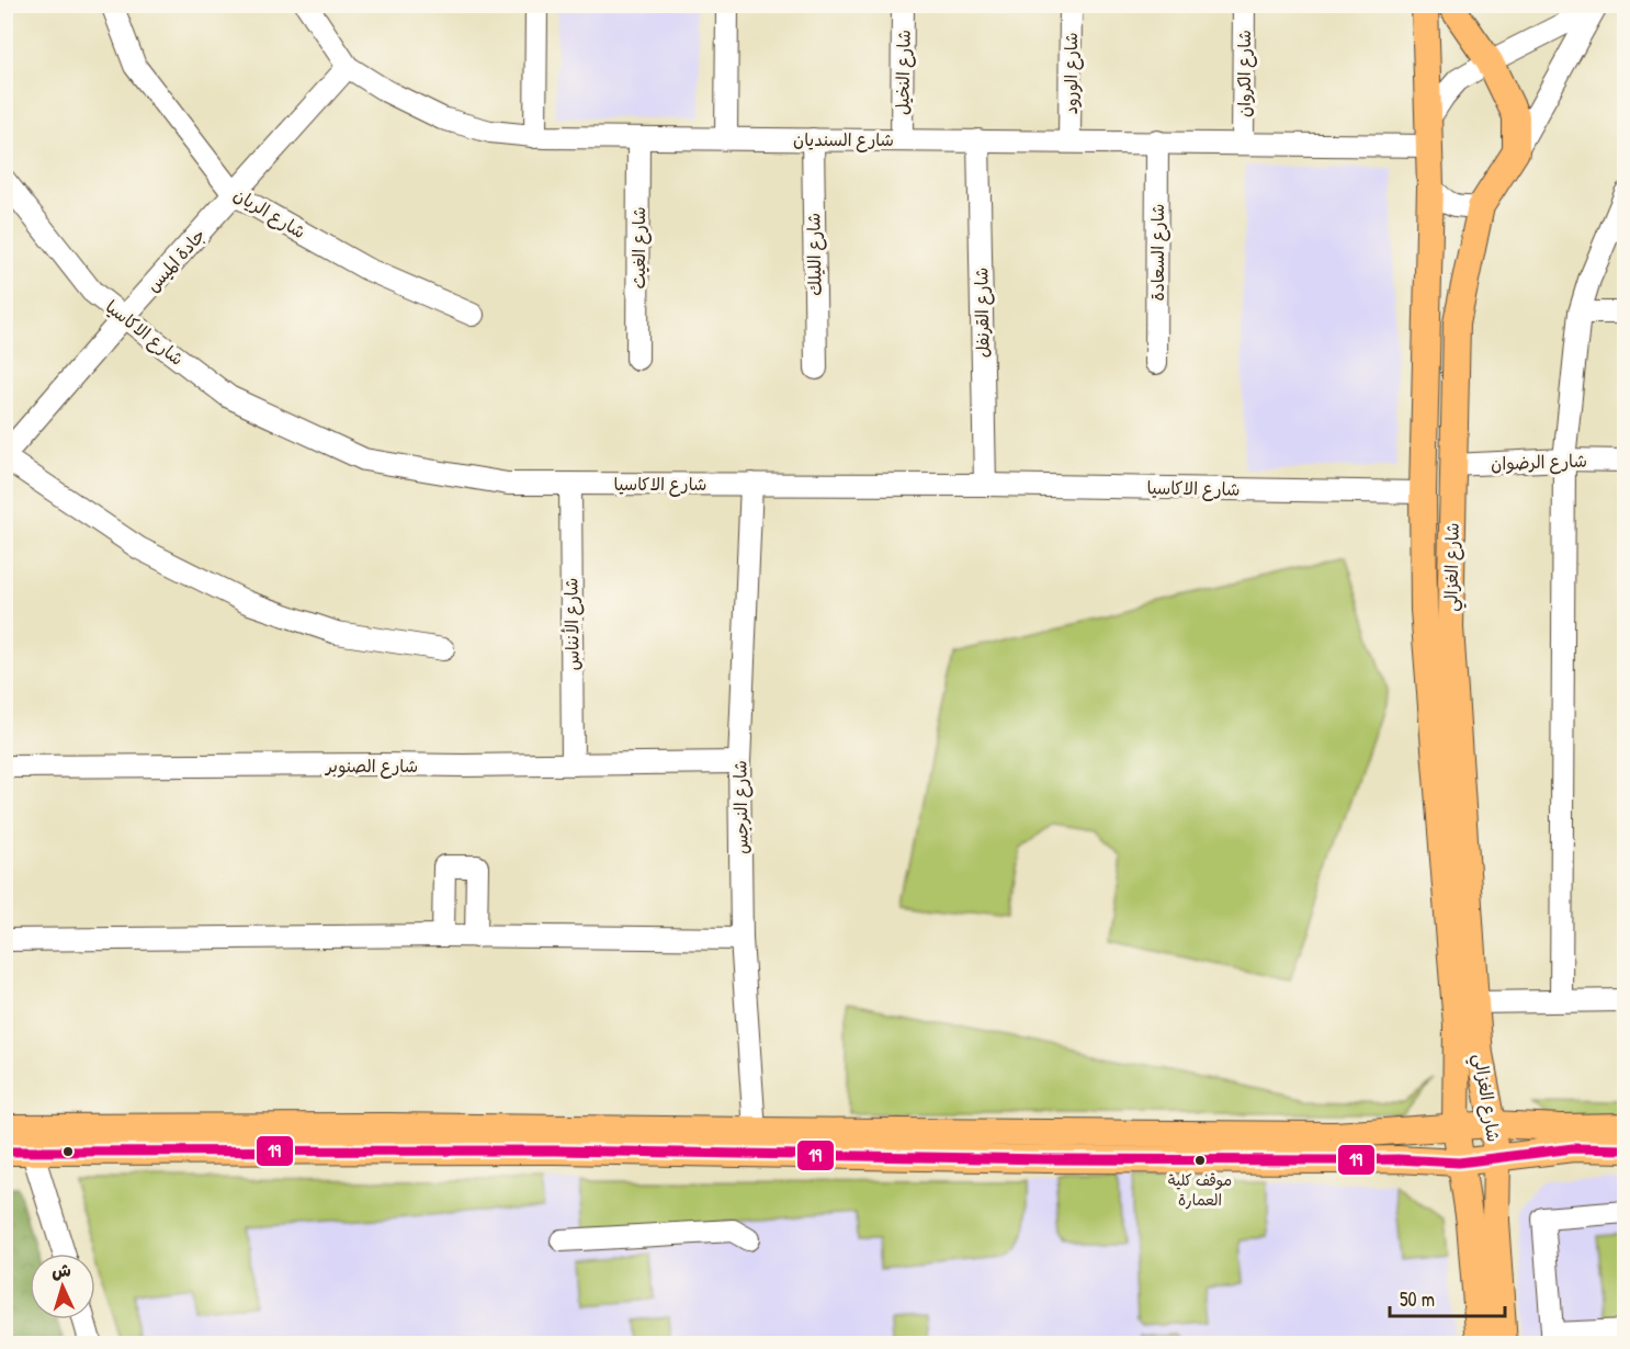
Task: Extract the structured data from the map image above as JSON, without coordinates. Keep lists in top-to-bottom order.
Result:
{
  "streets": {
    "main road": ["شارع الغزالي"],
    "street": [
      "شارع النخيل",
      "شارع الورود",
      "شارع الكروان",
      "شارع السنديان",
      "شارع الريان",
      "شارع الغيث",
      "شارع السعادة",
      "شارع الليلك",
      "جادة الميس",
      "شارع القرنفل",
      "شارع الاكاسيا",
      "شارع الرضوان",
      "شارع الأنناس",
      "شارع الصنوبر",
      "شارع النرجس"
    ]
  },
  "crossings": [
    ["شارع النخيل", "شارع السنديان"],
    ["شارع الورود", "شارع السنديان"],
    ["شارع الكروان", "شارع السنديان"],
    ["شارع السنديان", "شارع الغيث"],
    ["شارع السنديان", "شارع السعادة"],
    ["شارع السنديان", "شارع الليلك"],
    ["شارع السنديان", "جادة الميس"],
    ["شارع السنديان", "شارع القرنفل"],
    ["شارع السنديان", "شارع الغزالي"],
    ["شارع الريان", "جادة الميس"],
    ["جادة الميس", "شارع الاكاسيا"],
    ["شارع القرنفل", "شارع الاكاسيا"],
    ["شارع الاكاسيا", "شارع الغزالي"],
    ["شارع الاكاسيا", "شارع الأنناس"],
    ["شارع الاكاسيا", "شارع النرجس"],
    ["شارع الرضوان", "شارع الغزالي"],
    ["شارع الأنناس", "شارع الصنوبر"],
    ["شارع الصنوبر", "شارع النرجس"]
  ],
  "places": ["موقف كلية العمارة"],
  "lines": ["transit line 19"],
  "scale_bar": "50 m",
  "north": "top"
}
